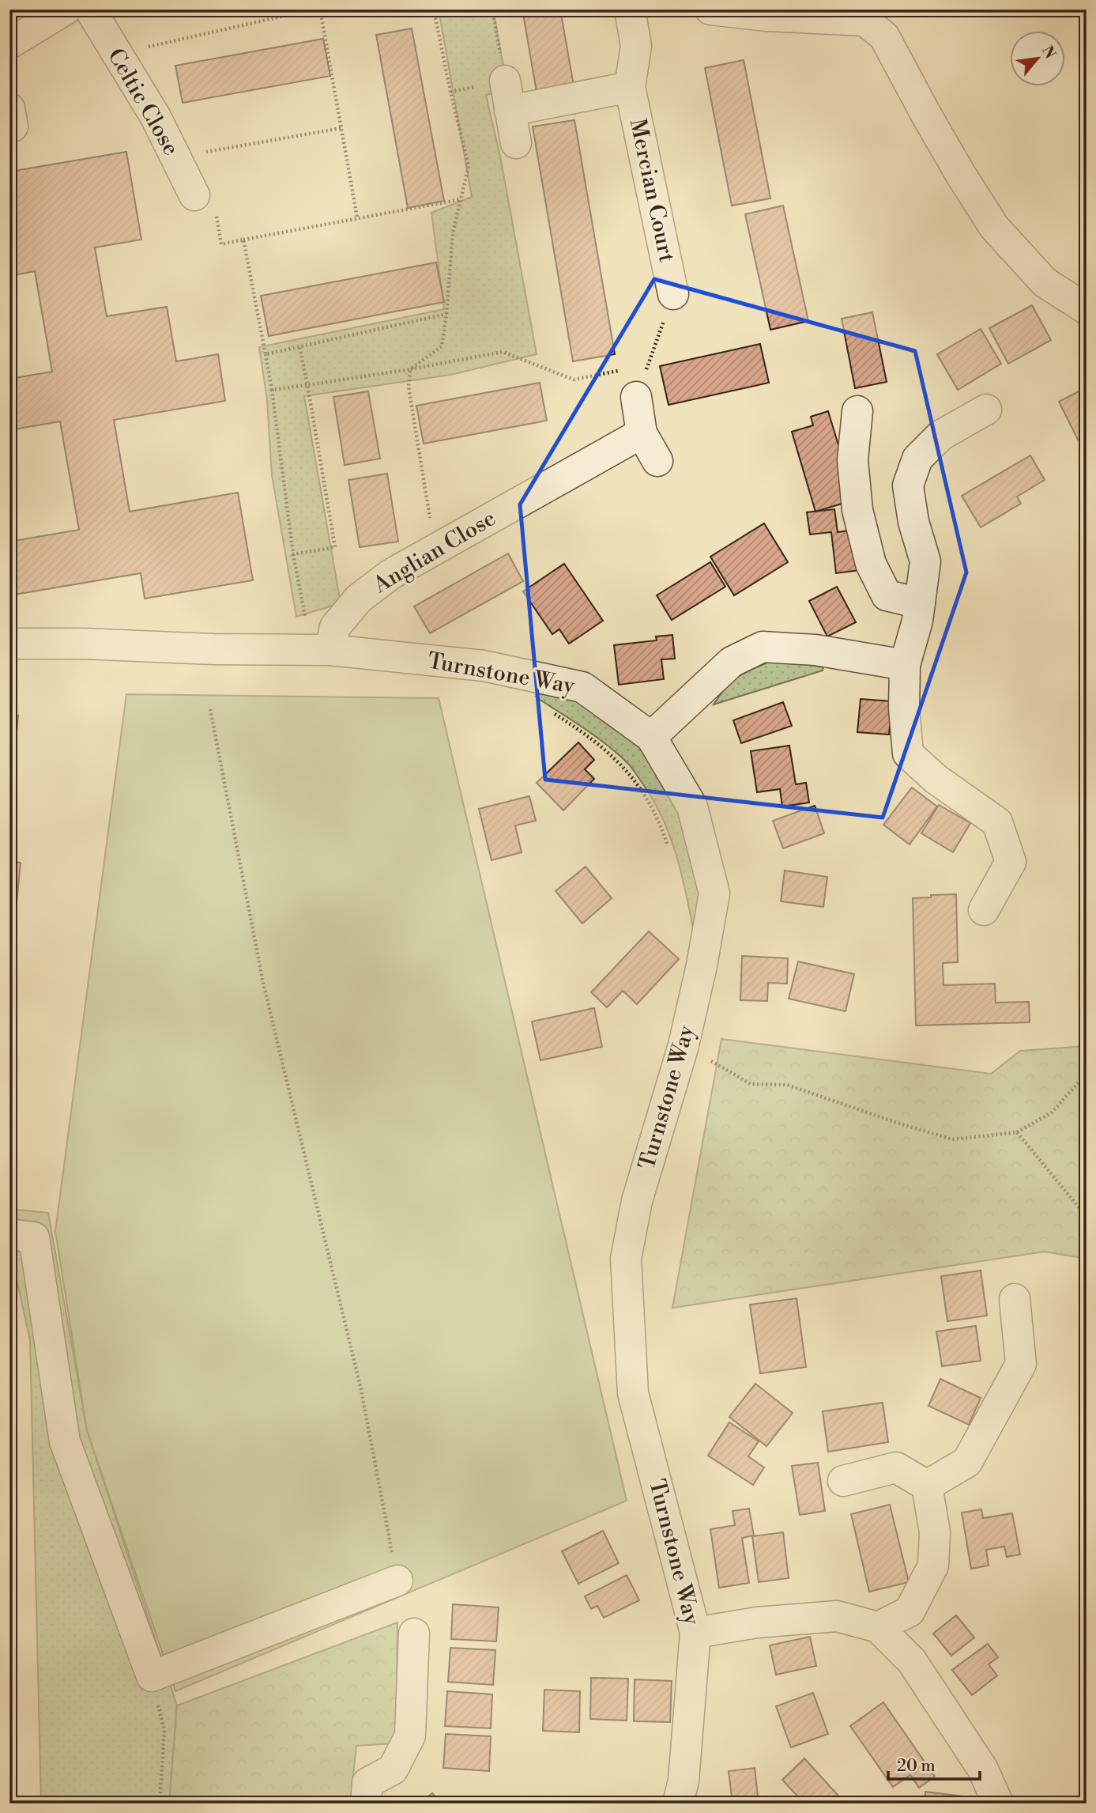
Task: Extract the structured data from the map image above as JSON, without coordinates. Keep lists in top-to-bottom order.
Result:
{
  "streets": {
    "street": [
      "Celtic Close",
      "Mercian Court",
      "Anglian Close",
      "Turnstone Way"
    ]
  },
  "crossings": [
    ["Anglian Close", "Turnstone Way"]
  ],
  "scale_bar": "20 m",
  "north": "top right"
}
